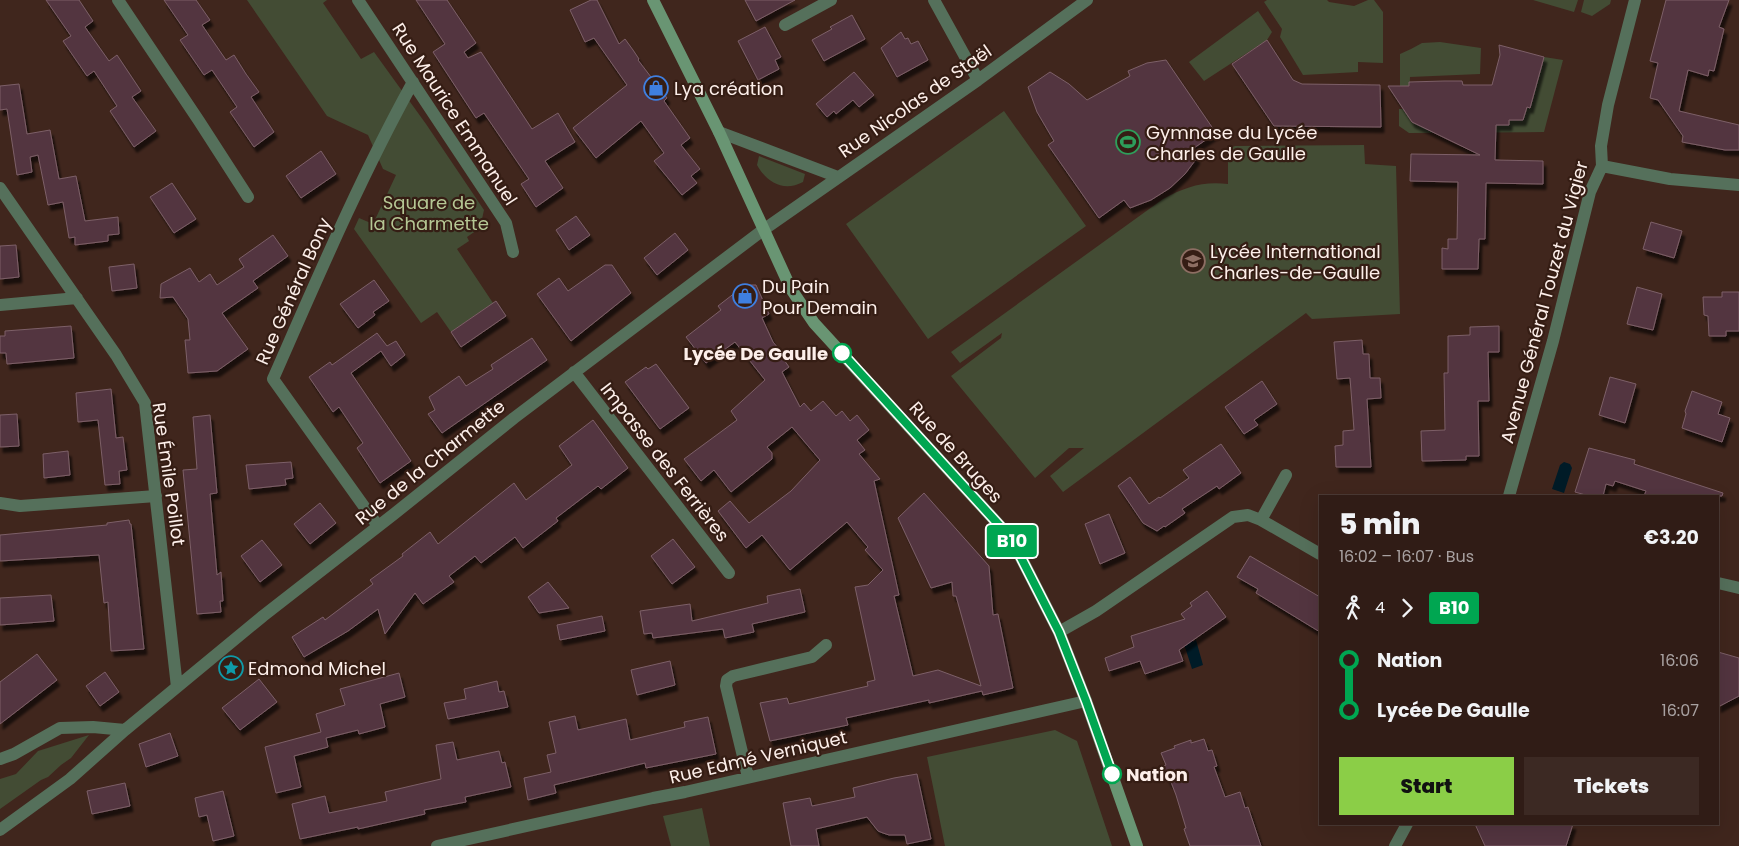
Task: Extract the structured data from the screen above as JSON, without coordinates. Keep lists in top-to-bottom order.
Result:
{
  "streets": {
    "street": [
      "Rue Nicolas de Staël",
      "Rue Maurice Emmanuel",
      "Rue Général Bony",
      "Avenue Général Touzet du Vigier",
      "Rue de Bruges",
      "Rue de la Charmette",
      "Impasse des Ferrières",
      "Rue Émile Poillot",
      "Rue Edmé Verniquet"
    ]
  },
  "crossings": [
    ["Rue Nicolas de Staël", "Rue de Bruges"],
    ["Rue Nicolas de Staël", "Rue de la Charmette"],
    ["Rue Maurice Emmanuel", "Rue Général Bony"],
    ["Rue Général Bony", "Rue de la Charmette"],
    ["Rue de Bruges", "Rue de la Charmette"],
    ["Rue de Bruges", "Rue Edmé Verniquet"],
    ["Rue de la Charmette", "Impasse des Ferrières"],
    ["Rue de la Charmette", "Rue Émile Poillot"]
  ],
  "parks": ["Square de la Charmette"],
  "places": {
    "shop": ["Lya création", "Du Pain Pour Demain"],
    "sports": ["Gymnase du Lycée Charles de Gaulle"],
    "school or university": ["Lycée International Charles-de-Gaulle"],
    "other": ["Lycée De Gaulle", "Nation"],
    "place": ["Edmond Michel"]
  },
  "lines": ["bus line B10"],
  "page": {
    "on_map": "B10",
    "heading": ["5 min", "16:02 – 16:07 · Bus", "€3.20"],
    "legs": ["4", "B10"],
    "list": [
      {
        "name": "Nation",
        "value": "16:06"
      },
      {
        "name": "Lycée De Gaulle",
        "value": "16:07"
      }
    ],
    "buttons": ["Start", "Tickets"]
  }
}
